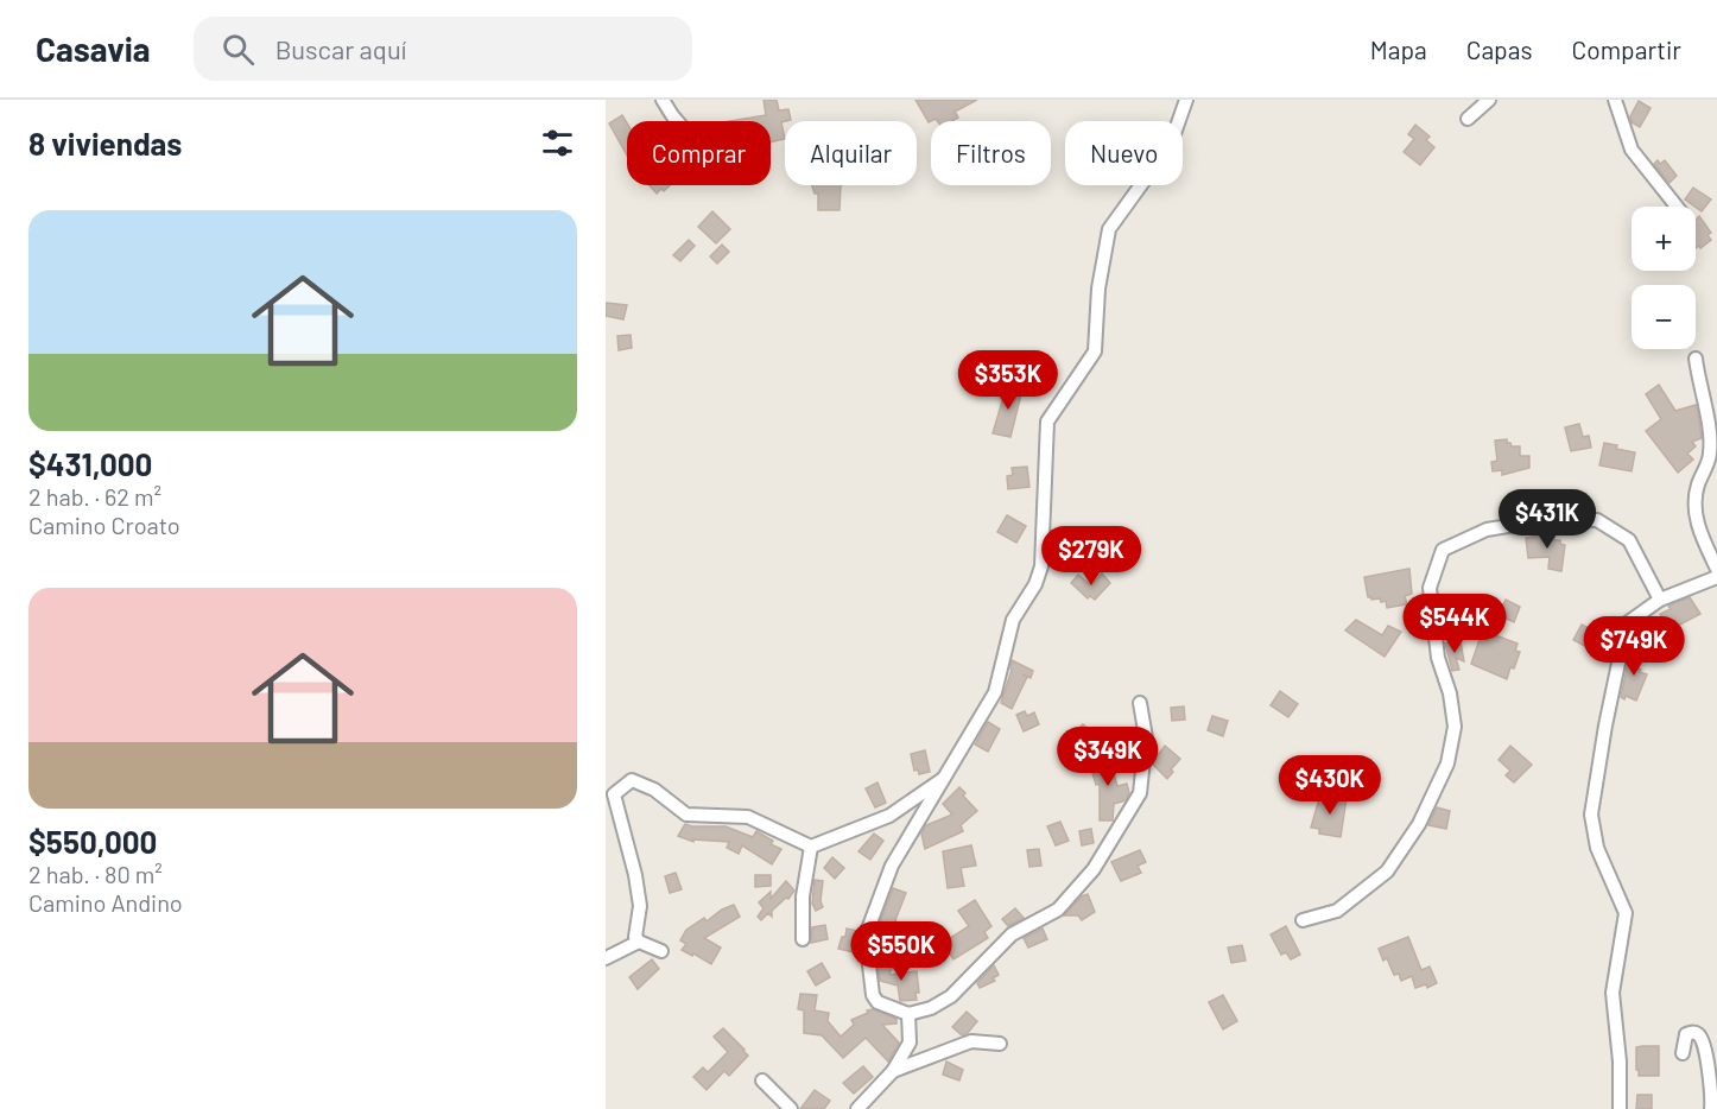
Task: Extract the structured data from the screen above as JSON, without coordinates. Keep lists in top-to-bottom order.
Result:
{
  "page": {
    "header": "Casavia",
    "search": "Buscar aquí",
    "nav": ["Mapa", "Capas", "Compartir"],
    "heading": "8 viviendas",
    "chip": [
      "Comprar",
      "Alquilar",
      "Filtros",
      "Nuevo"
    ],
    "list": [
      {
        "name": "$431,000",
        "note": "2 hab. · 62 m² · Camino Croato"
      },
      {
        "name": "$550,000",
        "note": "2 hab. · 80 m² · Camino Andino"
      }
    ],
    "map_buttons": ["+", "−"],
    "price": [
      "$353K",
      "$431K",
      "$279K",
      "$544K",
      "$749K",
      "$349K",
      "$430K",
      "$550K"
    ]
  }
}
